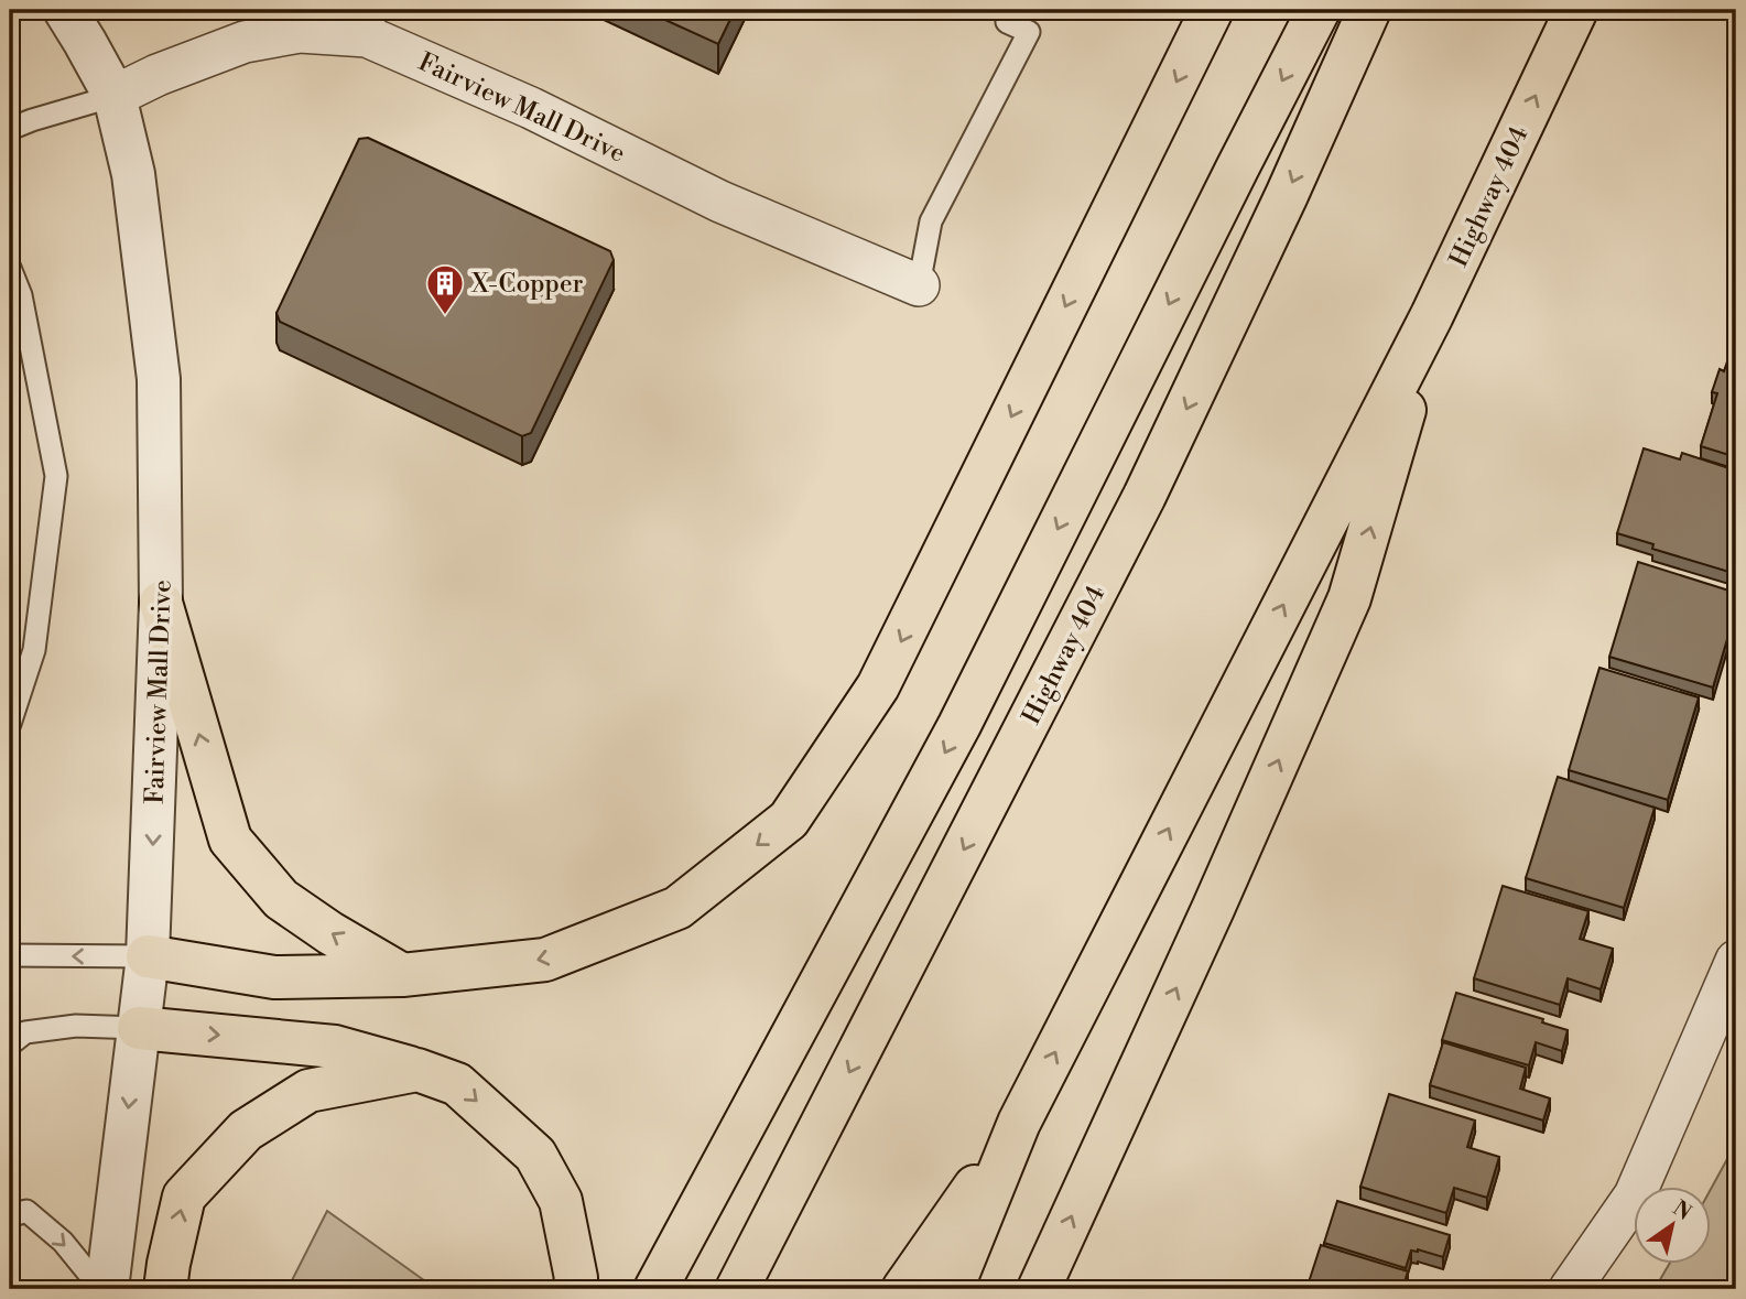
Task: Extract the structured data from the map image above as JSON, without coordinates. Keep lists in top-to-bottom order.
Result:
{
  "streets": {
    "highway": ["Highway 404"],
    "street": ["Fairview Mall Drive"]
  },
  "places": {
    "building": ["X-Copper"]
  },
  "north": "top right"
}
